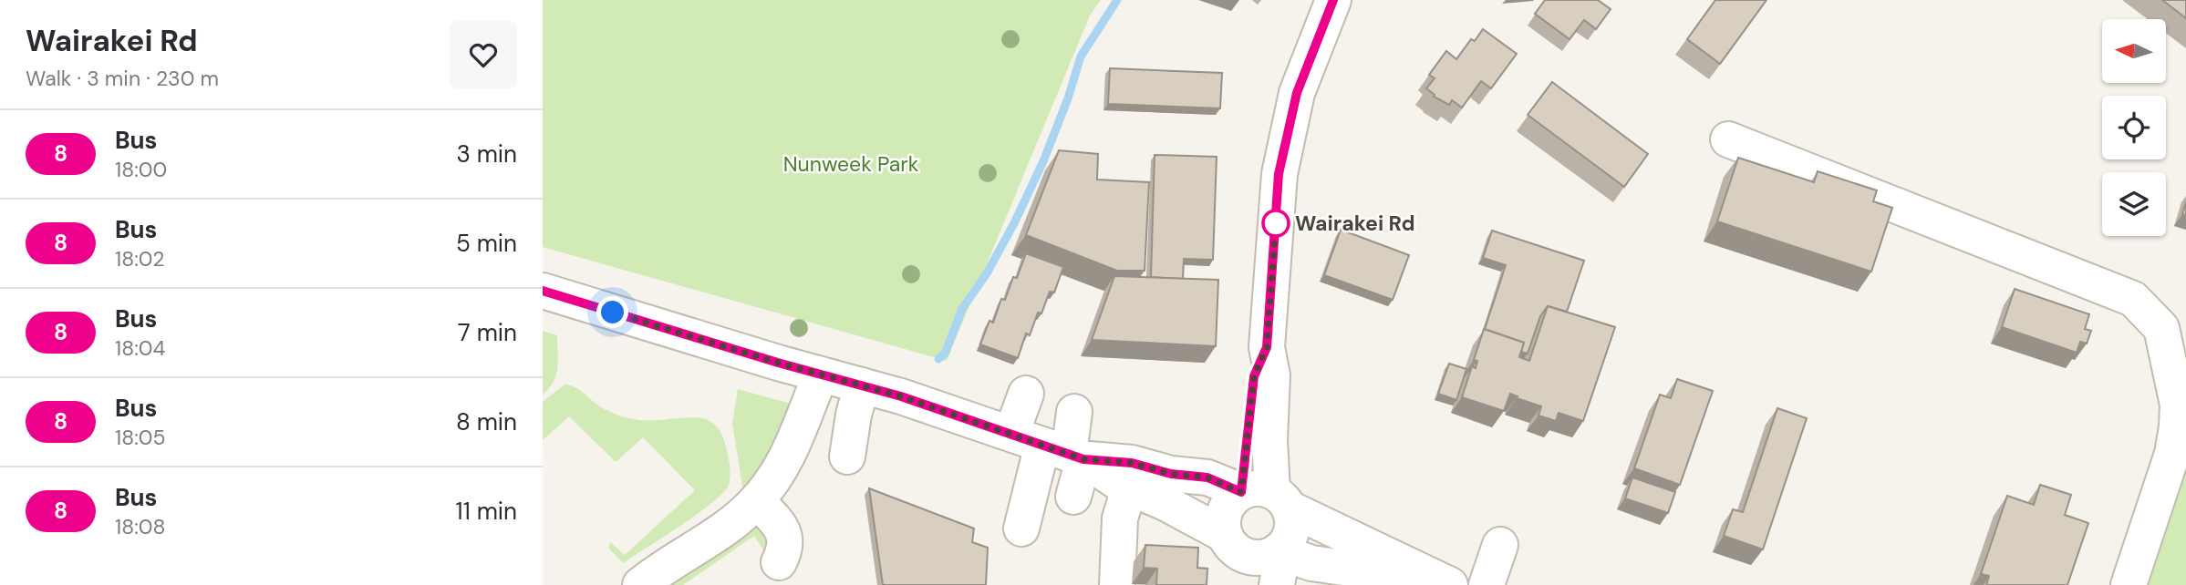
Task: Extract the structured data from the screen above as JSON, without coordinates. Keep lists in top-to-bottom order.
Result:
{
  "parks": ["Nunweek Park"],
  "places": ["Wairakei Rd"],
  "lines": ["bus line 8"],
  "north": "left",
  "page": {
    "heading": ["Wairakei Rd", "Walk · 3 min · 230 m"],
    "list": [
      {
        "mark": "8",
        "name": "Bus",
        "note": "18:00",
        "value": "3 min"
      },
      {
        "mark": "8",
        "name": "Bus",
        "note": "18:02",
        "value": "5 min"
      },
      {
        "mark": "8",
        "name": "Bus",
        "note": "18:04",
        "value": "7 min"
      },
      {
        "mark": "8",
        "name": "Bus",
        "note": "18:05",
        "value": "8 min"
      },
      {
        "mark": "8",
        "name": "Bus",
        "note": "18:08",
        "value": "11 min"
      }
    ]
  }
}
